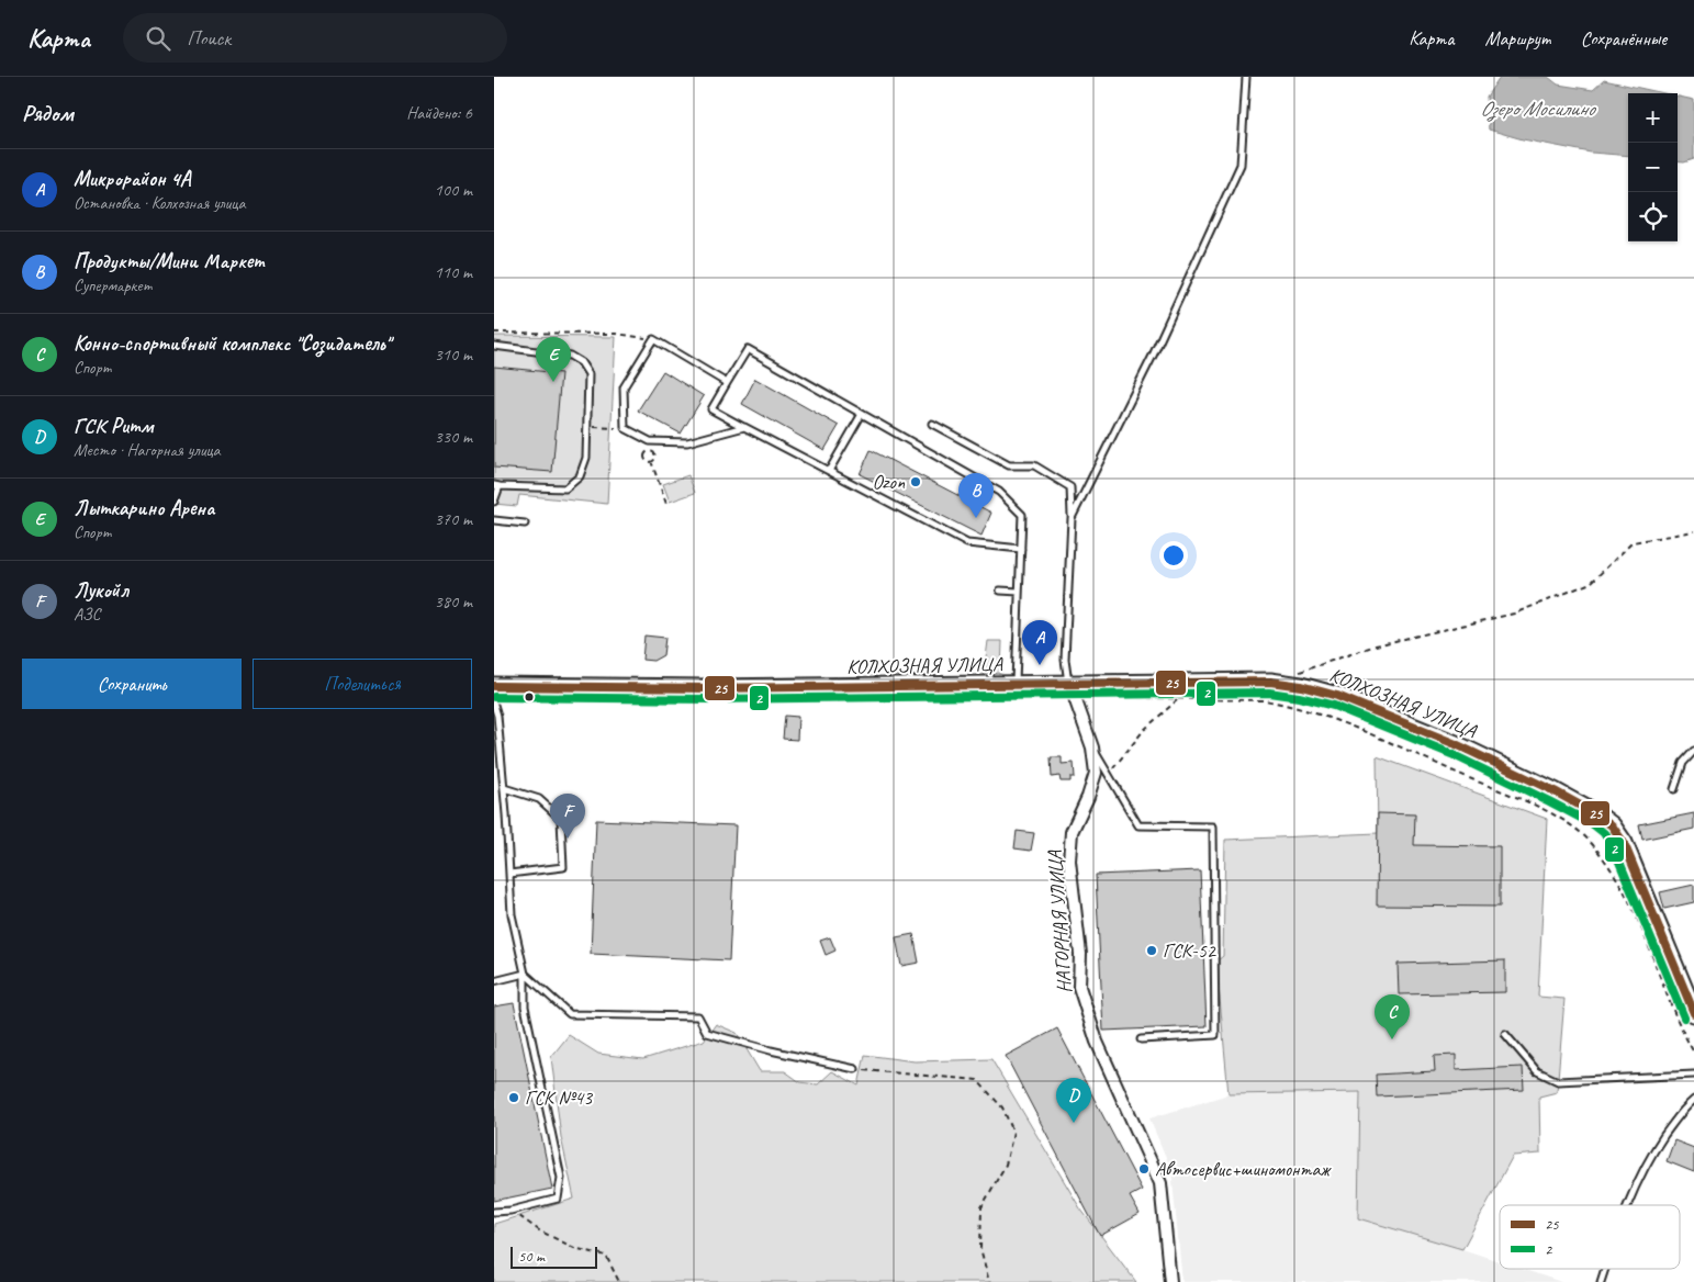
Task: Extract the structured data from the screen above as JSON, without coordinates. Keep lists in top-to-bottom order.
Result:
{
  "streets": {
    "street": ["КОЛХОЗНАЯ УЛИЦА", "НАГОРНАЯ УЛИЦА"]
  },
  "crossings": [
    ["КОЛХОЗНАЯ УЛИЦА", "НАГОРНАЯ УЛИЦА"]
  ],
  "water": ["Озеро Мосилино"],
  "places": [
    "Ozon",
    "ГСК-52",
    "ГСК №43",
    "Автосервис+шиномонтаж"
  ],
  "lines": ["transit line 25", "transit line 2"],
  "legend": ["25", "2"],
  "scale_bar": "50 m",
  "page": {
    "header": "Карта",
    "search": "Поиск",
    "nav": ["Карта", "Маршрут", "Сохранённые"],
    "heading": ["Рядом", "Найдено: 6"],
    "map_buttons": ["+", "−"],
    "list": [
      {
        "mark": "A",
        "name": "Микрорайон 4А",
        "note": "Остановка · Колхозная улица",
        "value": "100 m"
      },
      {
        "mark": "B",
        "name": "Продукты/Мини Маркет",
        "note": "Супермаркет",
        "value": "110 m"
      },
      {
        "mark": "C",
        "name": "Конно-спортивный комплекс \"Созидатель\"",
        "note": "Спорт",
        "value": "310 m"
      },
      {
        "mark": "D",
        "name": "ГСК Ритм",
        "note": "Место · Нагорная улица",
        "value": "330 m"
      },
      {
        "mark": "E",
        "name": "Лыткарино Арена",
        "note": "Спорт",
        "value": "370 m"
      },
      {
        "mark": "F",
        "name": "Лукойл",
        "note": "АЗС",
        "value": "380 m"
      }
    ],
    "pins": [
      "E",
      "B",
      "A",
      "F",
      "C",
      "D"
    ],
    "buttons": ["Сохранить", "Поделиться"],
    "scale": "50 m"
  }
}
